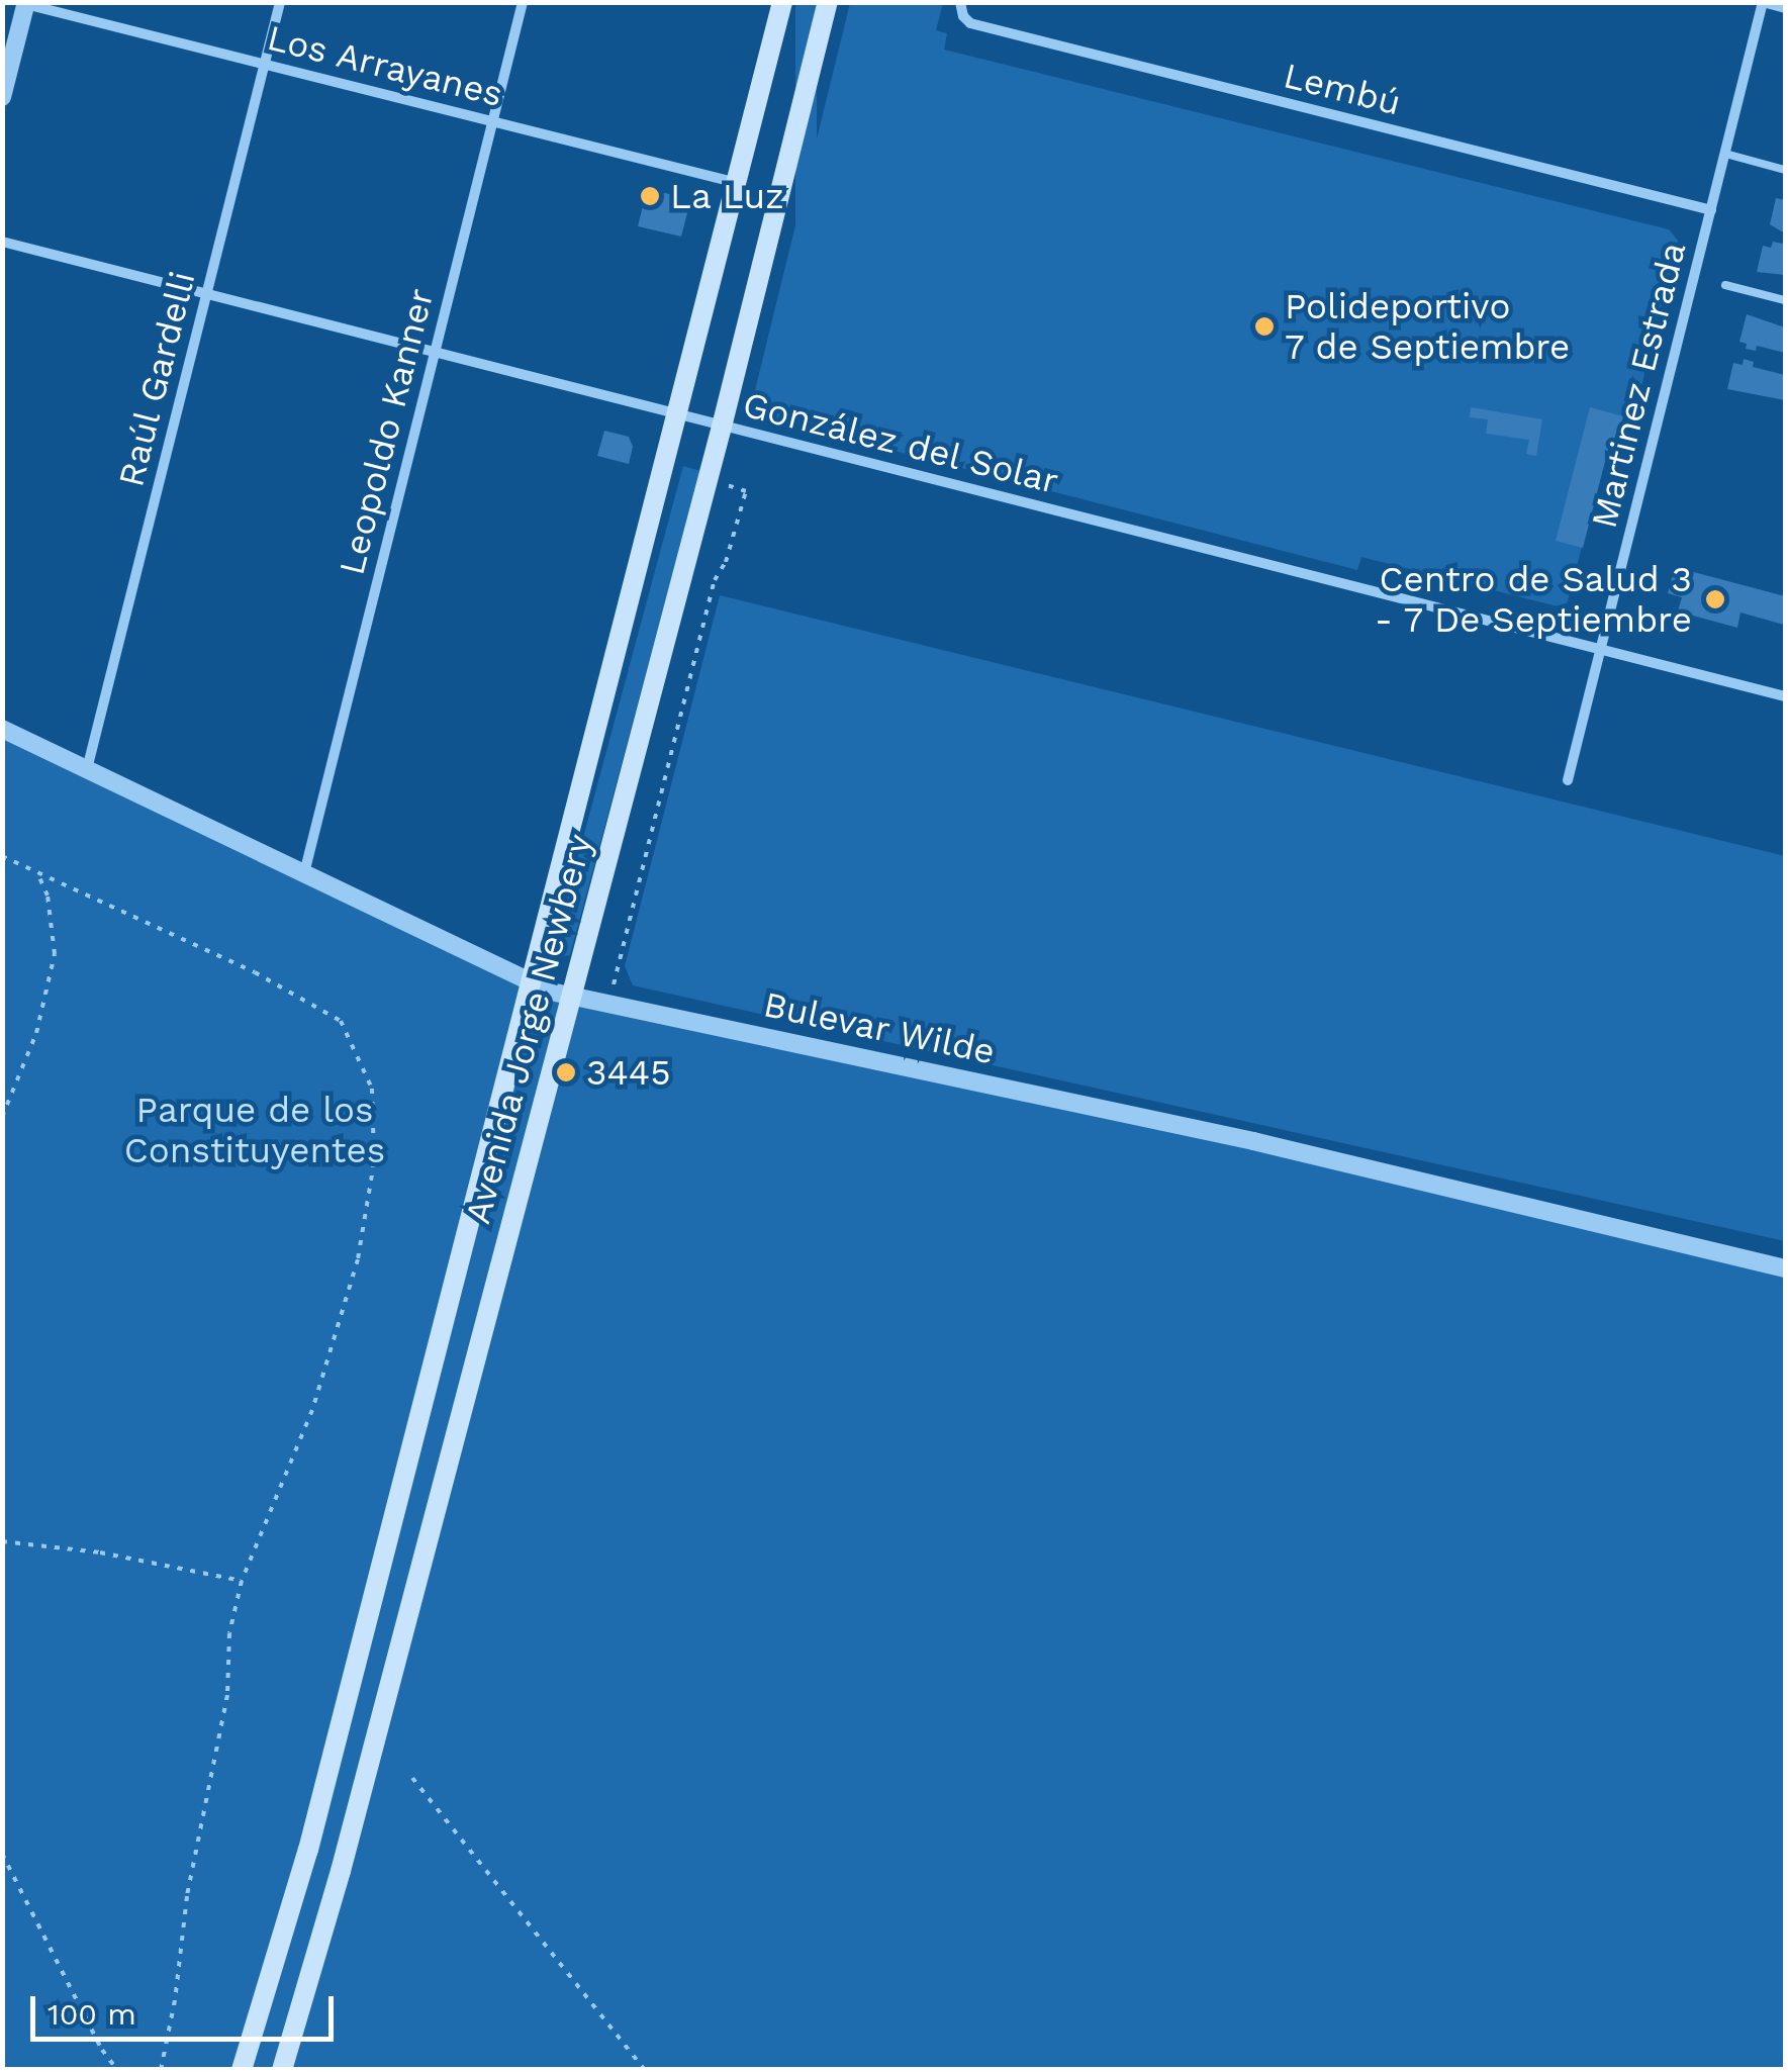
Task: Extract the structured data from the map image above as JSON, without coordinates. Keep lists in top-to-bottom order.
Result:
{
  "streets": {
    "main road": ["Avenida Jorge Newbery"],
    "street": [
      "Los Arrayanes",
      "Lembú",
      "Raúl Gardelli",
      "Martinez Estrada",
      "Leopoldo Kanner",
      "González del Solar",
      "Bulevar Wilde"
    ]
  },
  "crossings": [
    ["Los Arrayanes", "Raúl Gardelli"],
    ["Los Arrayanes", "Leopoldo Kanner"],
    ["Los Arrayanes", "Avenida Jorge Newbery"],
    ["Lembú", "Martinez Estrada"],
    ["Raúl Gardelli", "González del Solar"],
    ["Raúl Gardelli", "Bulevar Wilde"],
    ["Martinez Estrada", "González del Solar"],
    ["Leopoldo Kanner", "González del Solar"],
    ["Leopoldo Kanner", "Bulevar Wilde"],
    ["González del Solar", "Avenida Jorge Newbery"],
    ["Bulevar Wilde", "Avenida Jorge Newbery"]
  ],
  "parks": ["Parque de los Constituyentes"],
  "places": [
    "La Luz",
    "Polideportivo 7 de Septiembre",
    "Centro de Salud 3 - 7 De Septiembre",
    "3445"
  ],
  "scale_bar": "100 m"
}
